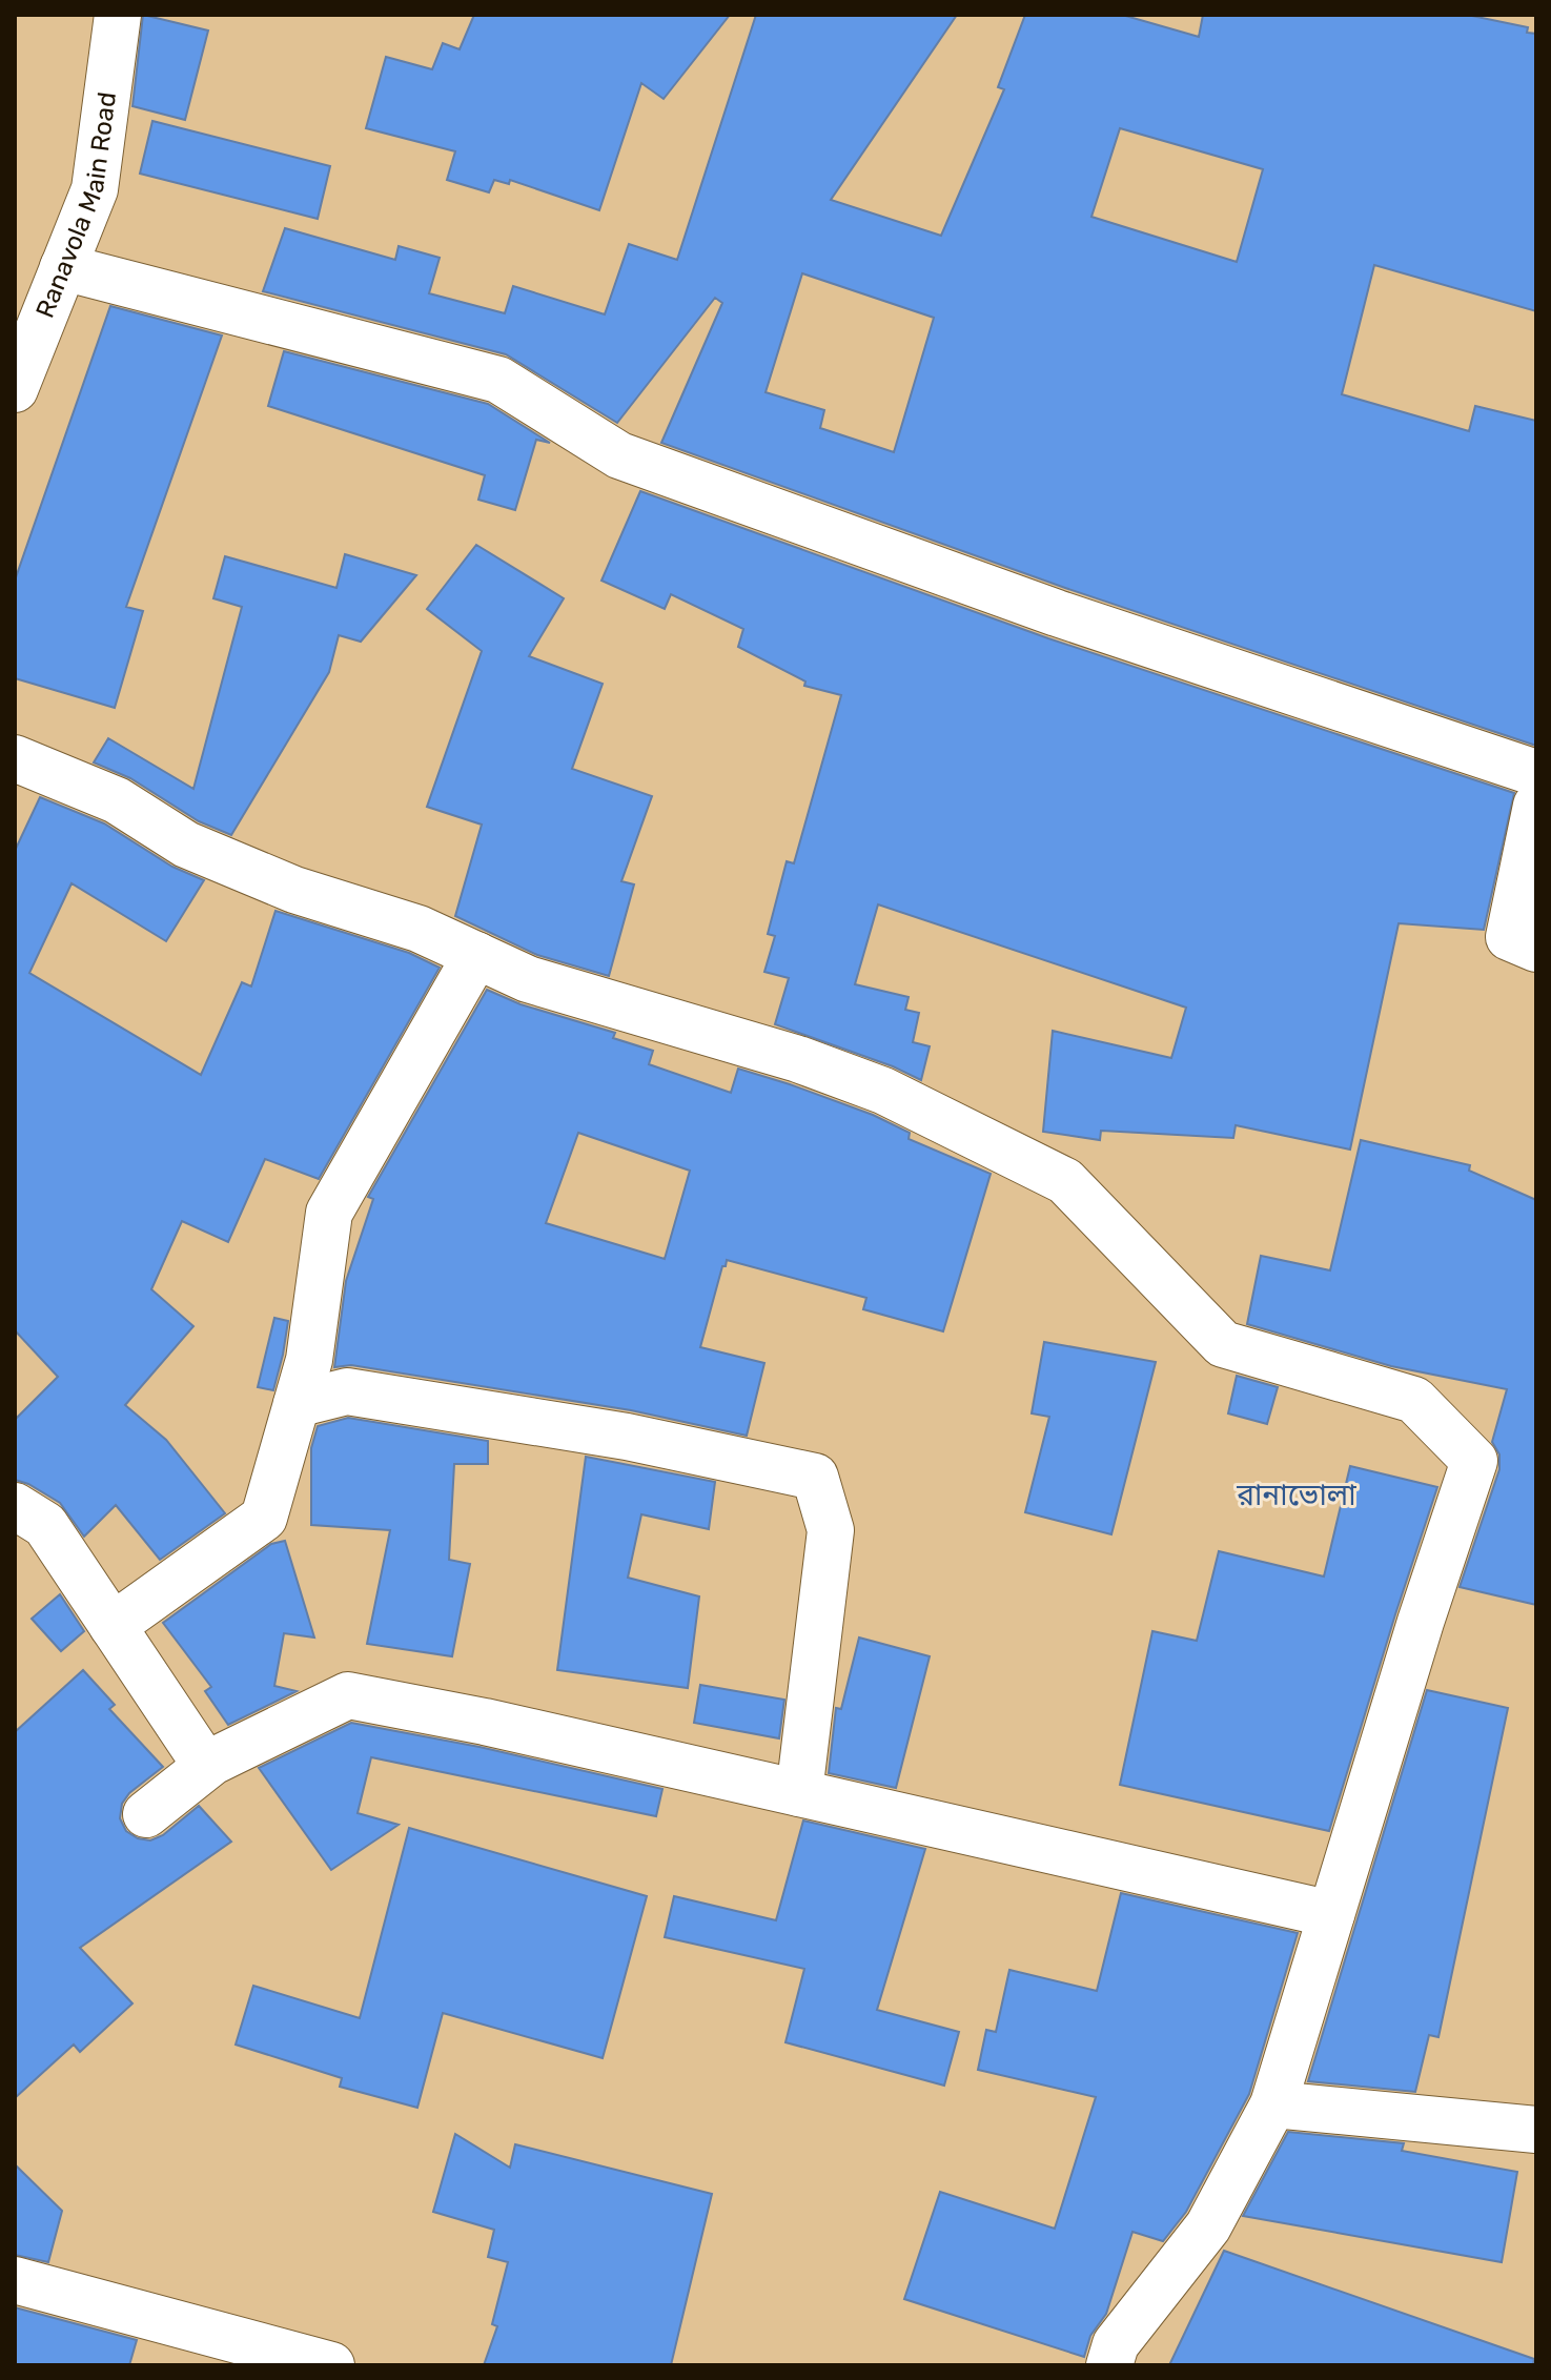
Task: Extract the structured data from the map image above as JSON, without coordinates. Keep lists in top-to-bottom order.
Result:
{
  "streets": {
    "street": ["Ranavola Main Road"]
  },
  "districts": ["রানাভোলা"]
}
